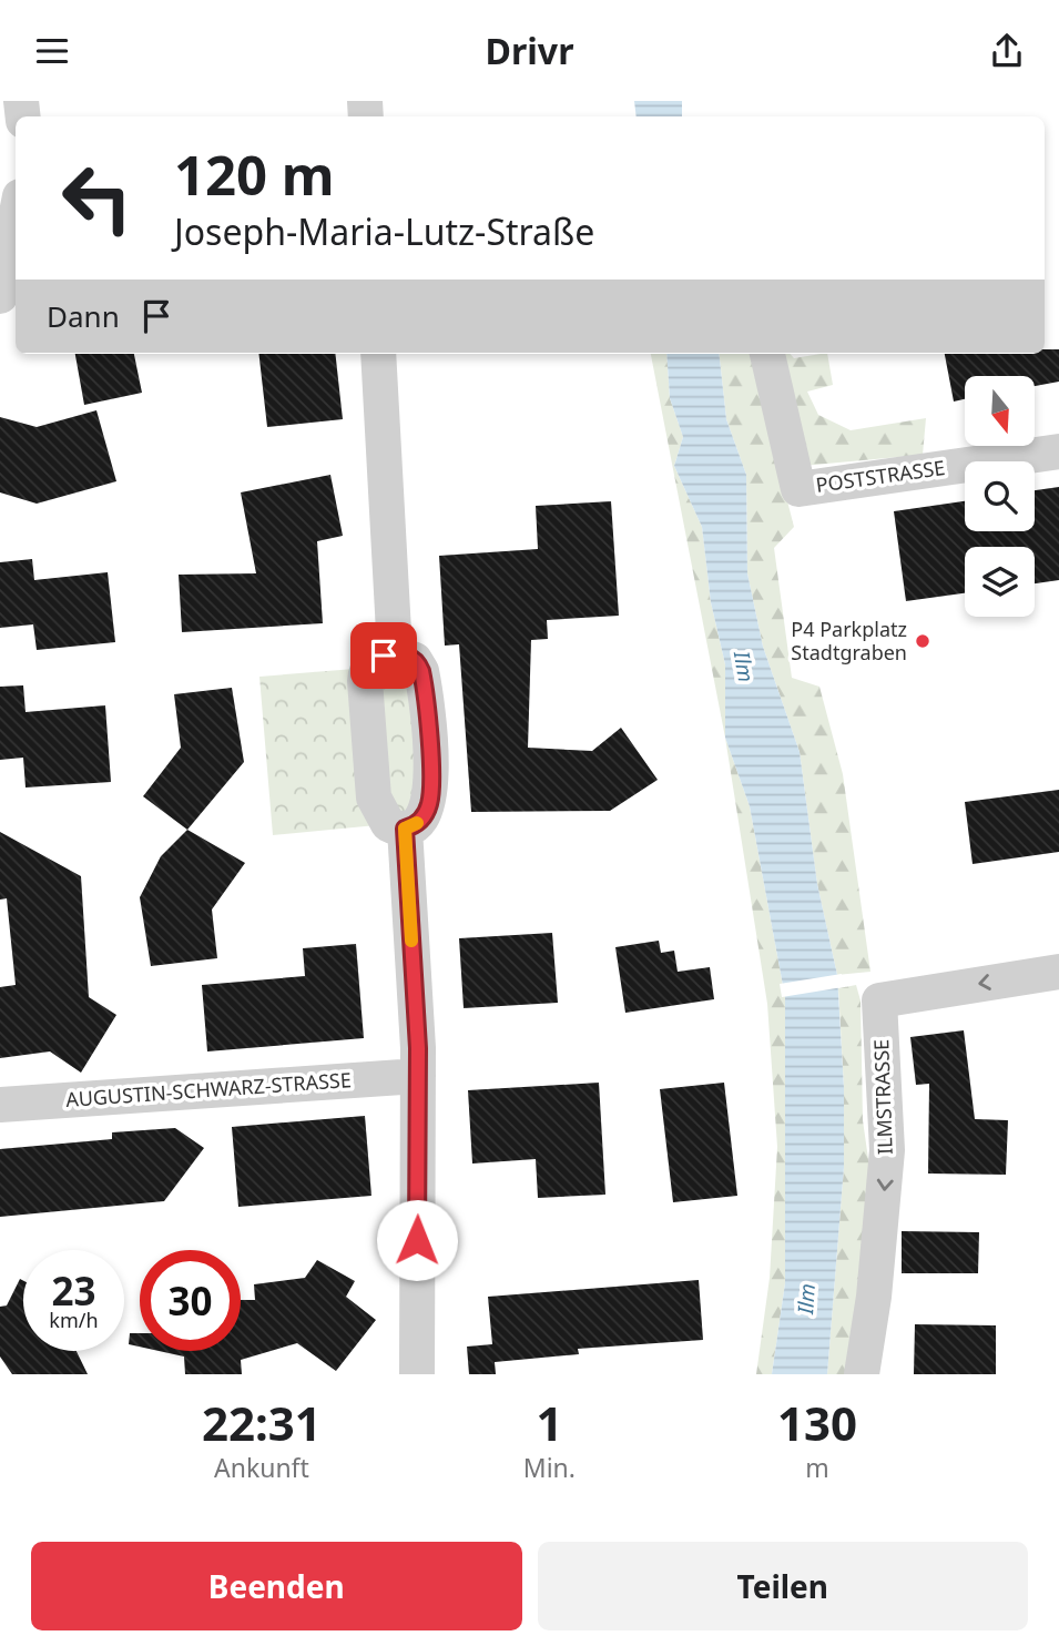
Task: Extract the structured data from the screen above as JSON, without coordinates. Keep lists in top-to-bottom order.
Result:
{
  "streets": {
    "street": ["POSTSTRASSE", "AUGUSTIN-SCHWARZ-STRASSE", "ILMSTRASSE"]
  },
  "one_way": ["ILMSTRASSE"],
  "water": ["Ilm"],
  "places": ["P4 Parkplatz Stadtgraben"],
  "north": "bottom",
  "page": {
    "header": "Drivr",
    "turn": ["120 m", "Joseph-Maria-Lutz-Straße"],
    "then": "Dann",
    "speed": "23 km/h",
    "limit": "30",
    "eta": [
      "22:31",
      "Ankunft",
      "1",
      "Min.",
      "130",
      "m"
    ],
    "buttons": ["Beenden", "Teilen"]
  }
}
